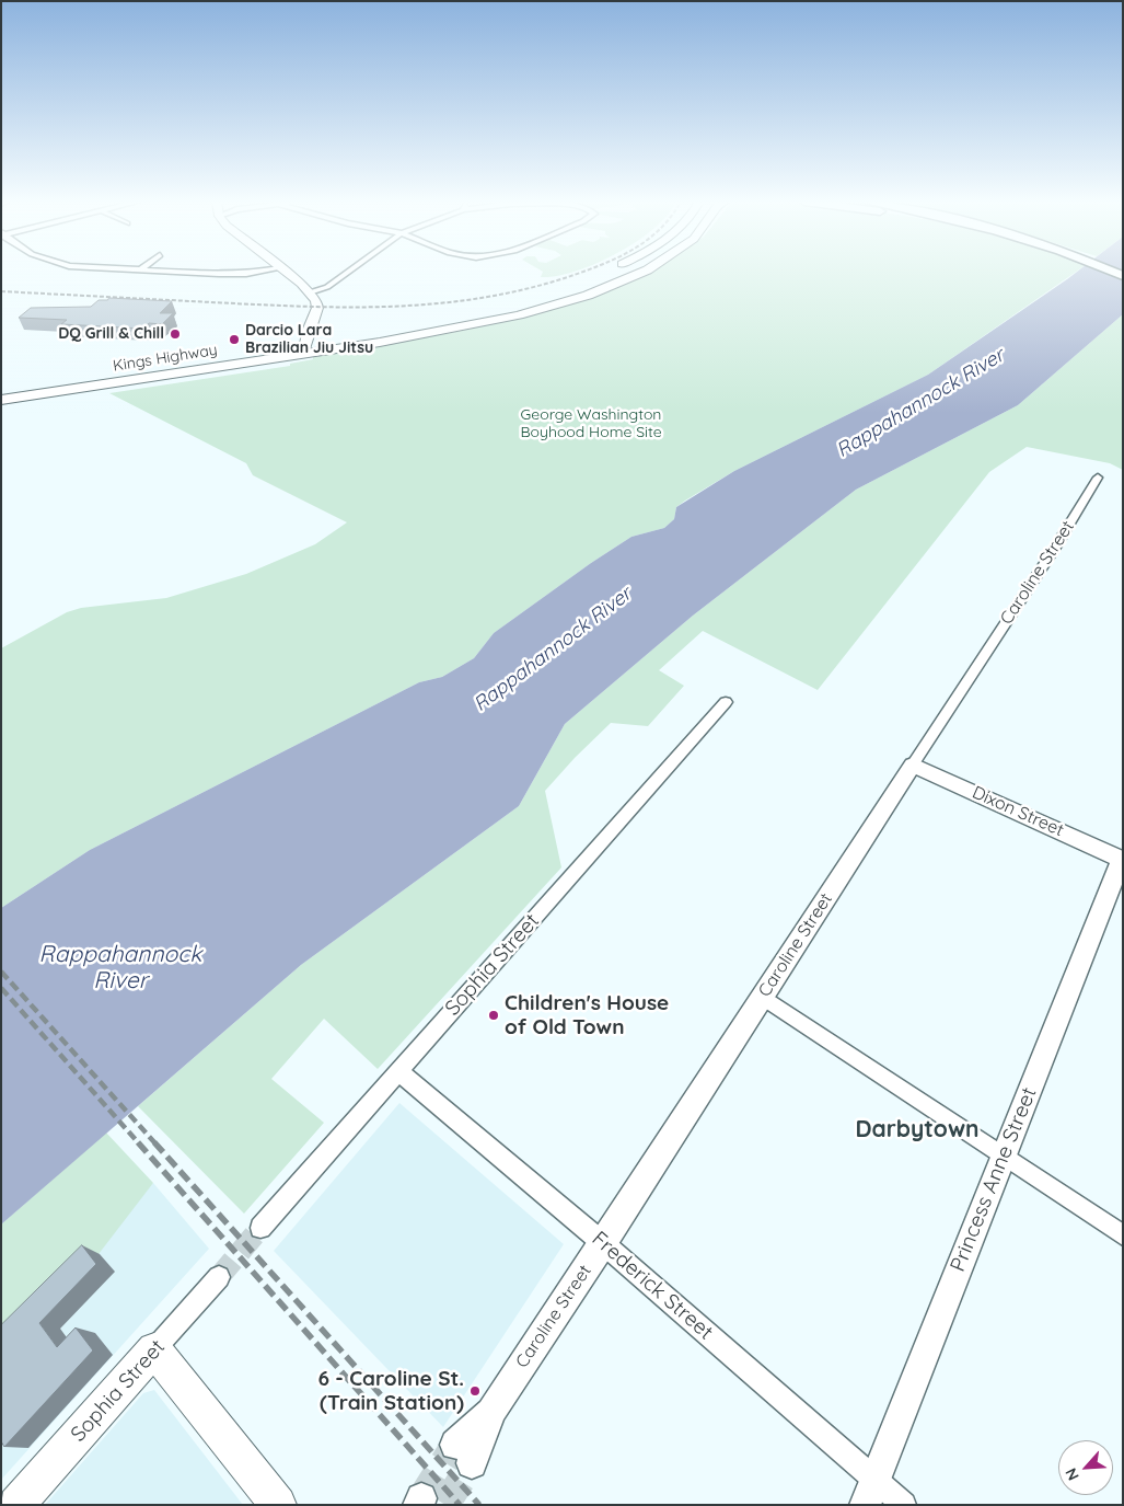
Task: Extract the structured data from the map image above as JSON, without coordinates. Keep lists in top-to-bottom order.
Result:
{
  "streets": {
    "main road": ["Kings Highway", "Sophia Street"],
    "street": [
      "Caroline Street",
      "Dixon Street",
      "Princess Anne Street",
      "Frederick Street"
    ]
  },
  "crossings": [
    ["Caroline Street", "Dixon Street"],
    ["Caroline Street", "Frederick Street"],
    ["Dixon Street", "Princess Anne Street"],
    ["Sophia Street", "Frederick Street"],
    ["Princess Anne Street", "Frederick Street"]
  ],
  "districts": ["Darbytown"],
  "water": ["Rappahannock River"],
  "parks": ["George Washington Boyhood Home Site"],
  "places": [
    "DQ Grill & Chill",
    "Darcio Lara Brazilian Jiu Jitsu",
    "Children's House of Old Town",
    "6 - Caroline St. (Train Station)"
  ],
  "north": "bottom left"
}
